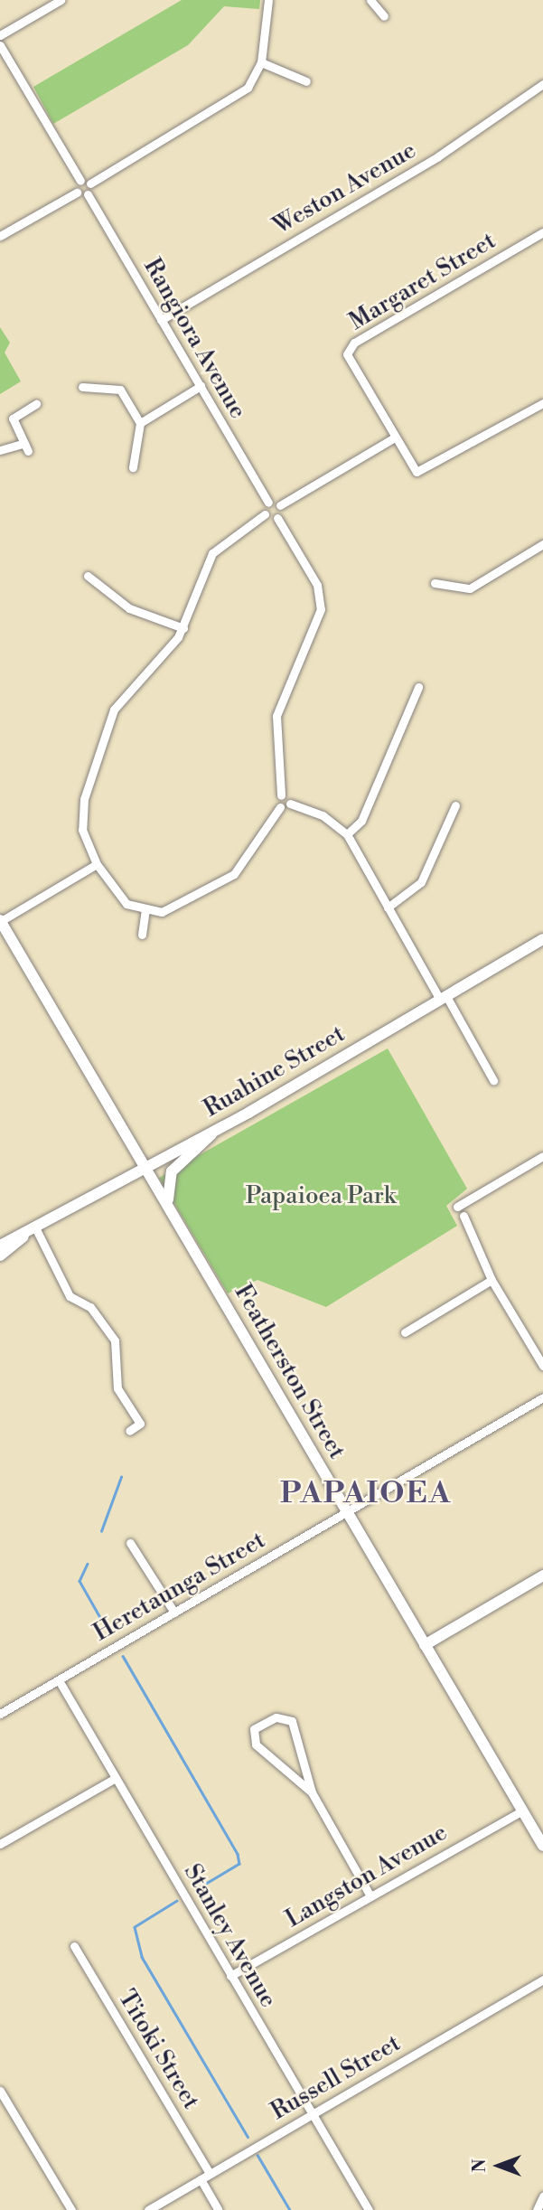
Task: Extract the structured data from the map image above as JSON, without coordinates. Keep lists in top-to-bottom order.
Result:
{
  "streets": {
    "main road": ["Ruahine Street", "Featherston Street"],
    "street": [
      "Weston Avenue",
      "Margaret Street",
      "Rangiora Avenue",
      "Heretaunga Street",
      "Langston Avenue",
      "Stanley Avenue",
      "Titoki Street",
      "Russell Street"
    ]
  },
  "crossings": [
    ["Weston Avenue", "Rangiora Avenue"],
    ["Ruahine Street", "Featherston Street"],
    ["Featherston Street", "Heretaunga Street"],
    ["Featherston Street", "Langston Avenue"],
    ["Heretaunga Street", "Stanley Avenue"],
    ["Langston Avenue", "Stanley Avenue"],
    ["Stanley Avenue", "Russell Street"],
    ["Titoki Street", "Russell Street"]
  ],
  "districts": ["PAPAIOEA"],
  "parks": ["Papaioea Park"],
  "north": "left"
}
